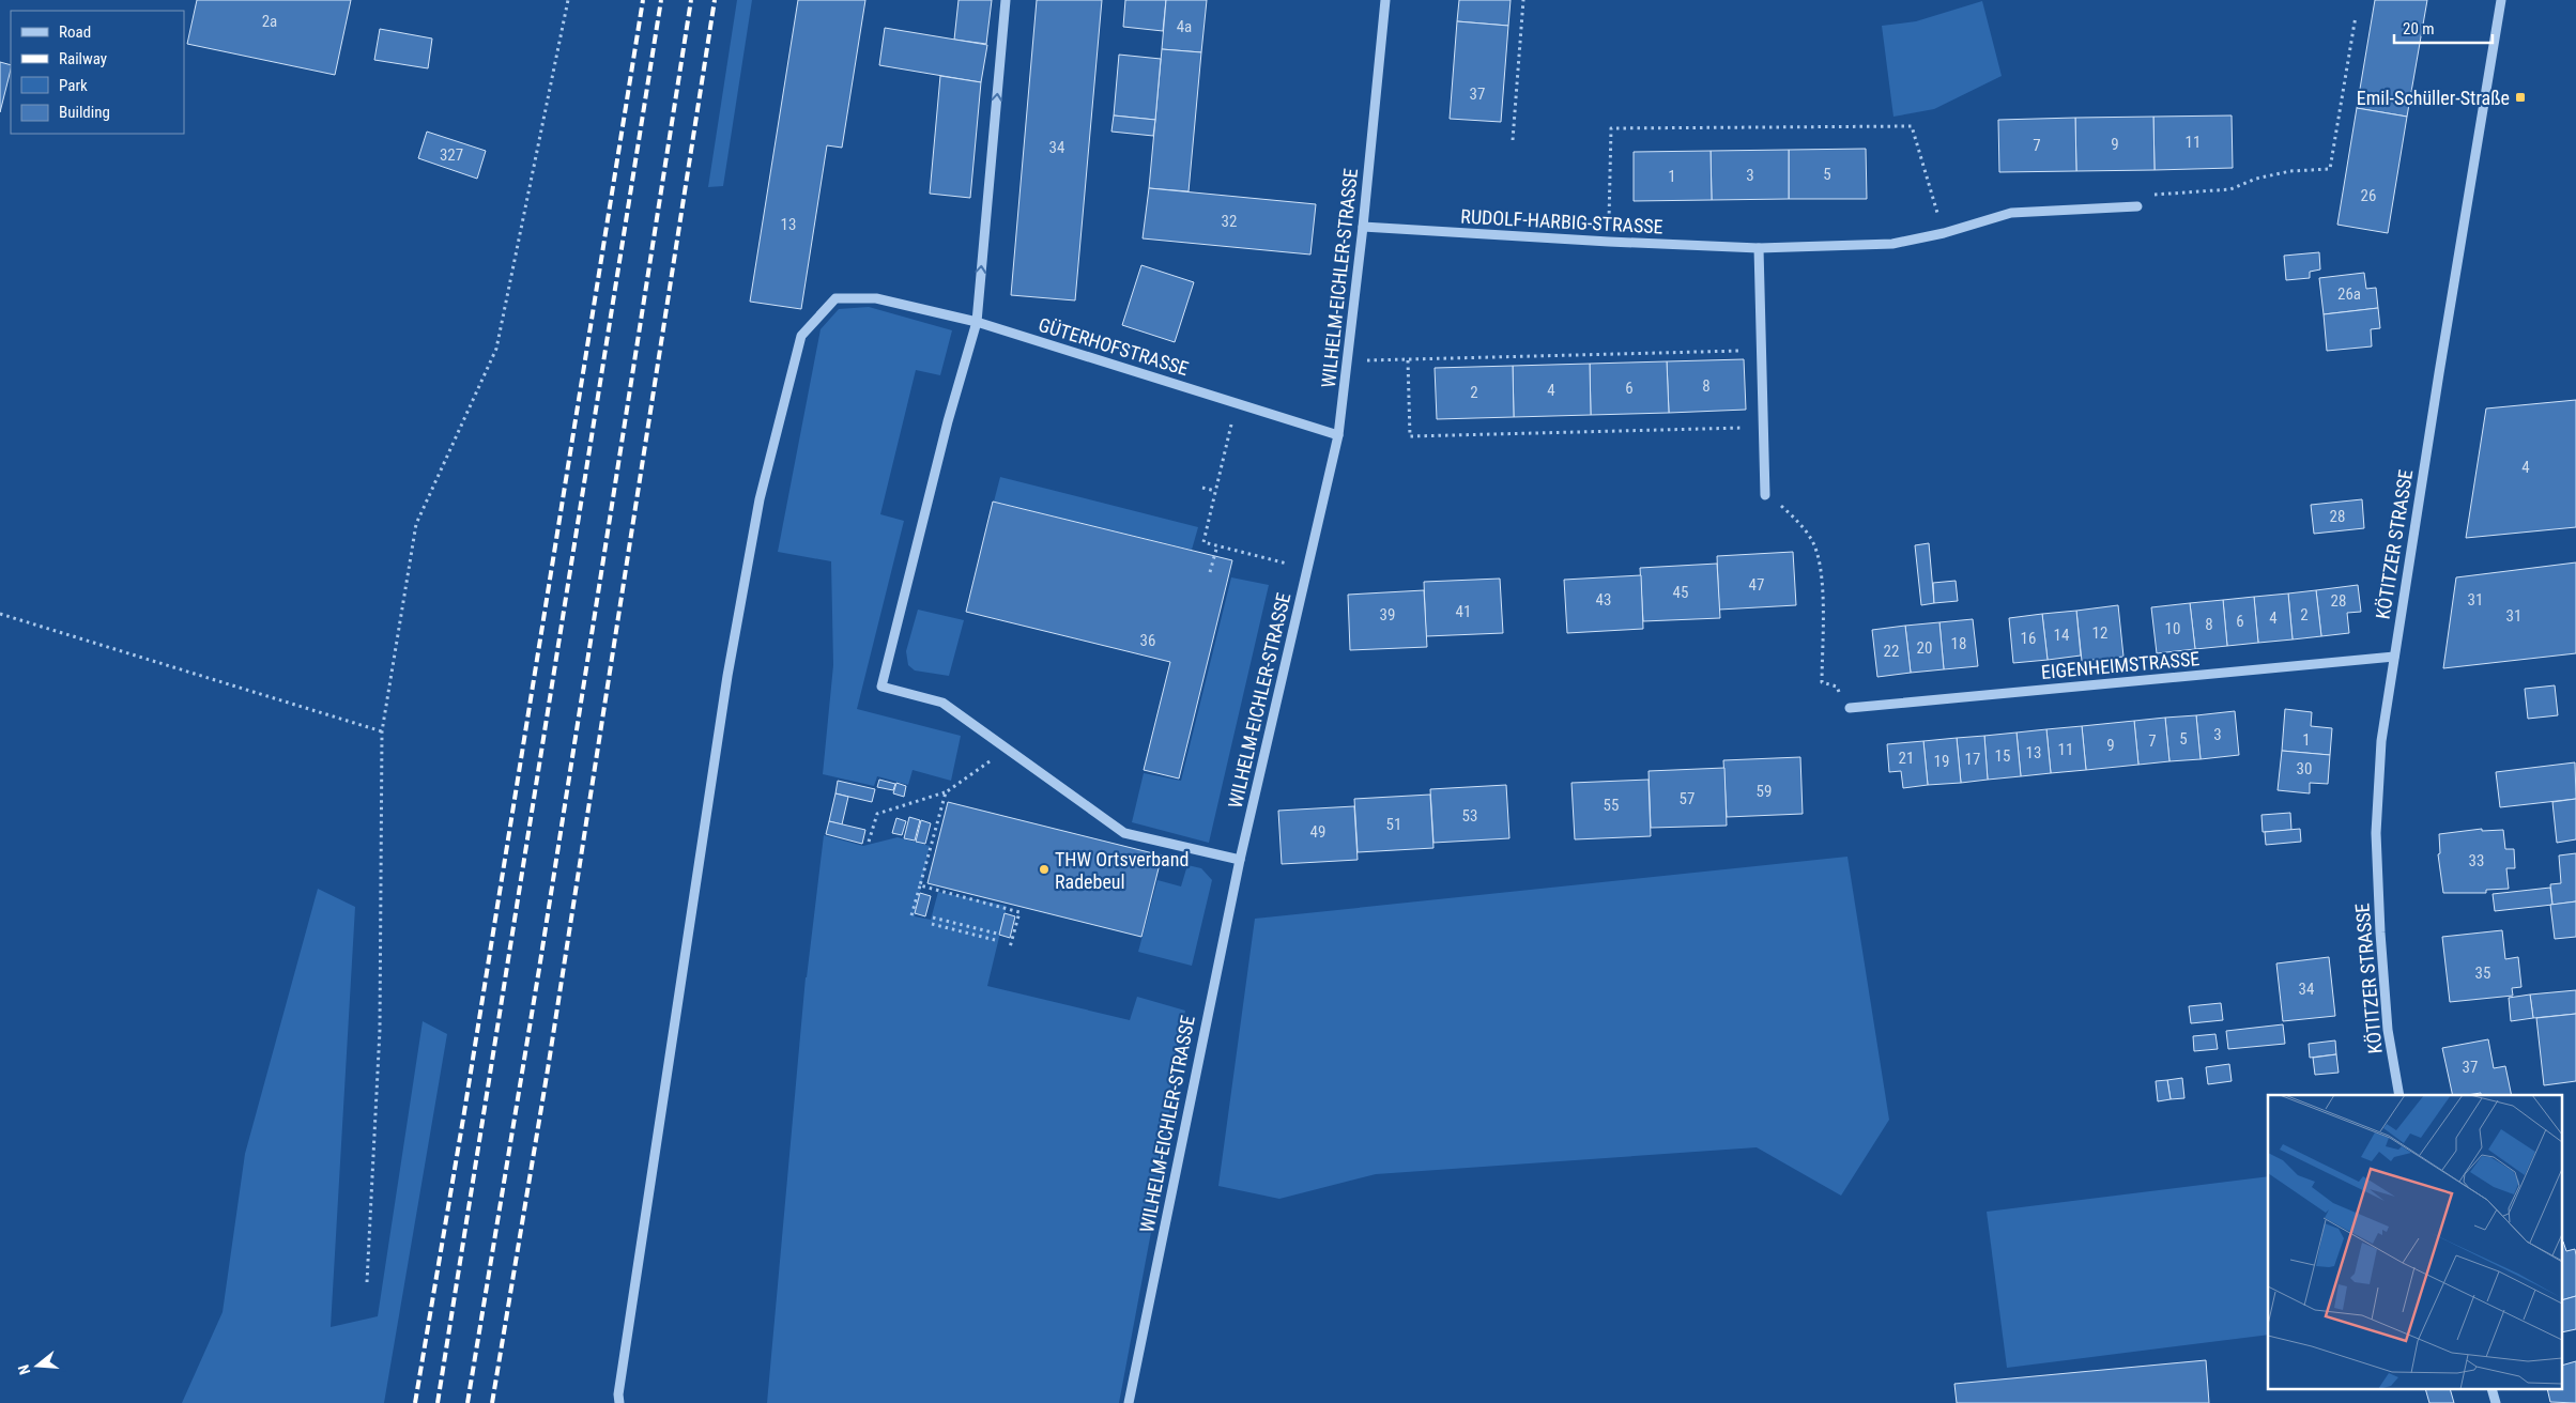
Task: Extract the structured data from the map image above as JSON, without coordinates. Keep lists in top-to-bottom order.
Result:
{
  "streets": {
    "street": [
      "RUDOLF-HARBIG-STRASSE",
      "WILHELM-EICHLER-STRASSE",
      "GÜTERHOFSTRASSE",
      "KÖTITZER STRASSE",
      "EIGENHEIMSTRASSE"
    ]
  },
  "crossings": [
    ["RUDOLF-HARBIG-STRASSE", "WILHELM-EICHLER-STRASSE"],
    ["WILHELM-EICHLER-STRASSE", "GÜTERHOFSTRASSE"],
    ["KÖTITZER STRASSE", "EIGENHEIMSTRASSE"]
  ],
  "places": {
    "transit": ["Emil-Schüller-Straße"],
    "other": ["THW Ortsverband Radebeul"]
  },
  "house_numbers": [
    "2a",
    "4a",
    "37",
    "11",
    "9",
    "7",
    "34",
    "327",
    "5",
    "3",
    "1",
    "26",
    "32",
    "13",
    "26a",
    "8",
    "6",
    "4",
    "2",
    "4",
    "28",
    "47",
    "45",
    "43",
    "31",
    "28",
    "41",
    "39",
    "2",
    "31",
    "4",
    "6",
    "8",
    "10",
    "12",
    "14",
    "16",
    "36",
    "18",
    "20",
    "22",
    "3",
    "5",
    "1",
    "7",
    "9",
    "11",
    "13",
    "15",
    "21",
    "17",
    "19",
    "30",
    "59",
    "57",
    "55",
    "53",
    "51",
    "49",
    "33",
    "35",
    "34",
    "37"
  ],
  "legend": [
    "Road",
    "Railway",
    "Park",
    "Building"
  ],
  "scale_bar": "20 m",
  "north": "left"
}
